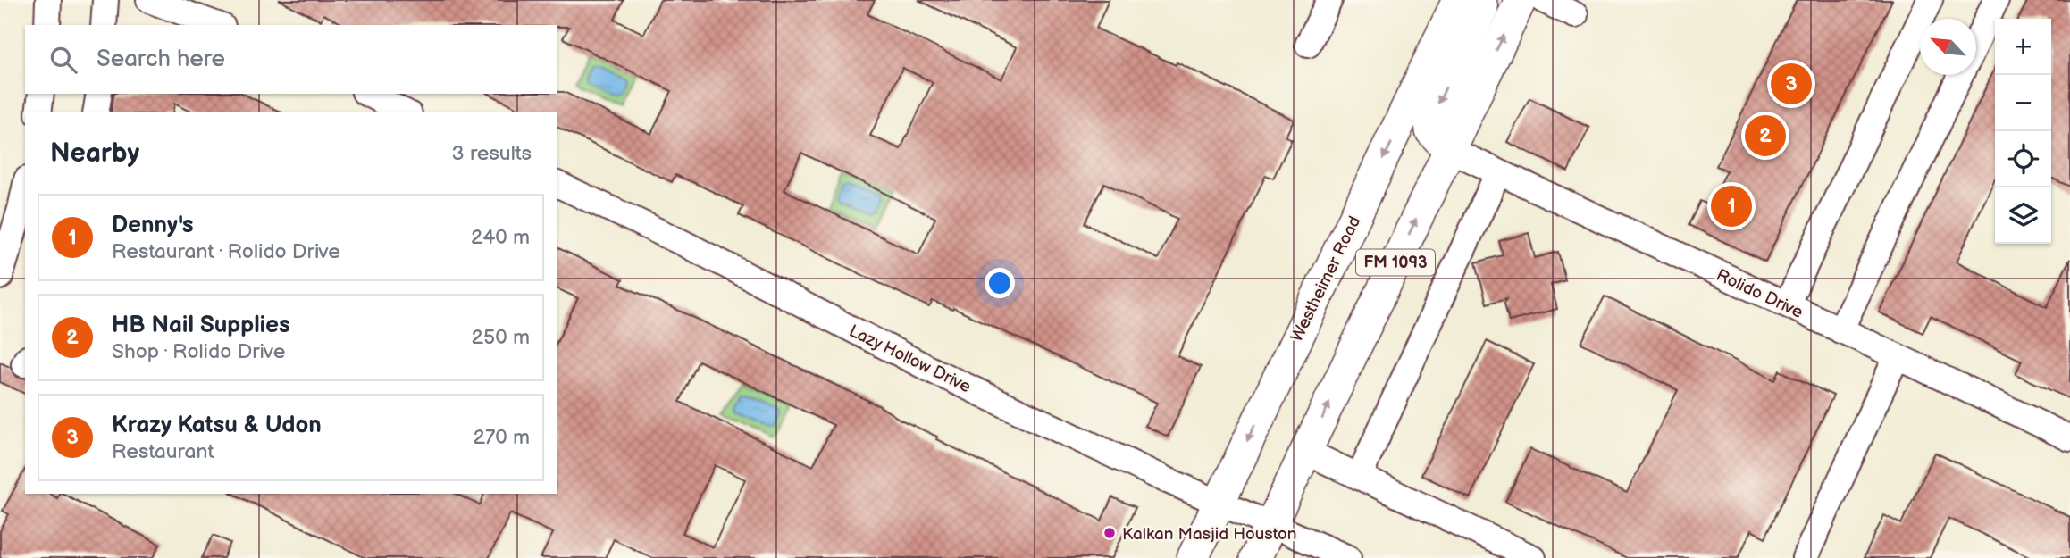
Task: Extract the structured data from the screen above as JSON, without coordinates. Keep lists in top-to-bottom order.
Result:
{
  "streets": {
    "main road": ["FM 1093", "Westheimer Road"],
    "street": ["Rolido Drive", "Lazy Hollow Drive"]
  },
  "crossings": [
    ["FM 1093", "Rolido Drive"],
    ["FM 1093", "Lazy Hollow Drive"],
    ["Westheimer Road", "Lazy Hollow Drive"]
  ],
  "places": ["Kalkan Masjid Houston"],
  "north": "top left",
  "page": {
    "map_buttons": ["+", "−"],
    "search": "Search here",
    "pins": ["3", "2", "1"],
    "heading": ["Nearby", "3 results"],
    "list": [
      {
        "mark": "1",
        "name": "Denny's",
        "note": "Restaurant · Rolido Drive",
        "value": "240 m"
      },
      {
        "mark": "2",
        "name": "HB Nail Supplies",
        "note": "Shop · Rolido Drive",
        "value": "250 m"
      },
      {
        "mark": "3",
        "name": "Krazy Katsu & Udon",
        "note": "Restaurant",
        "value": "270 m"
      }
    ]
  }
}
